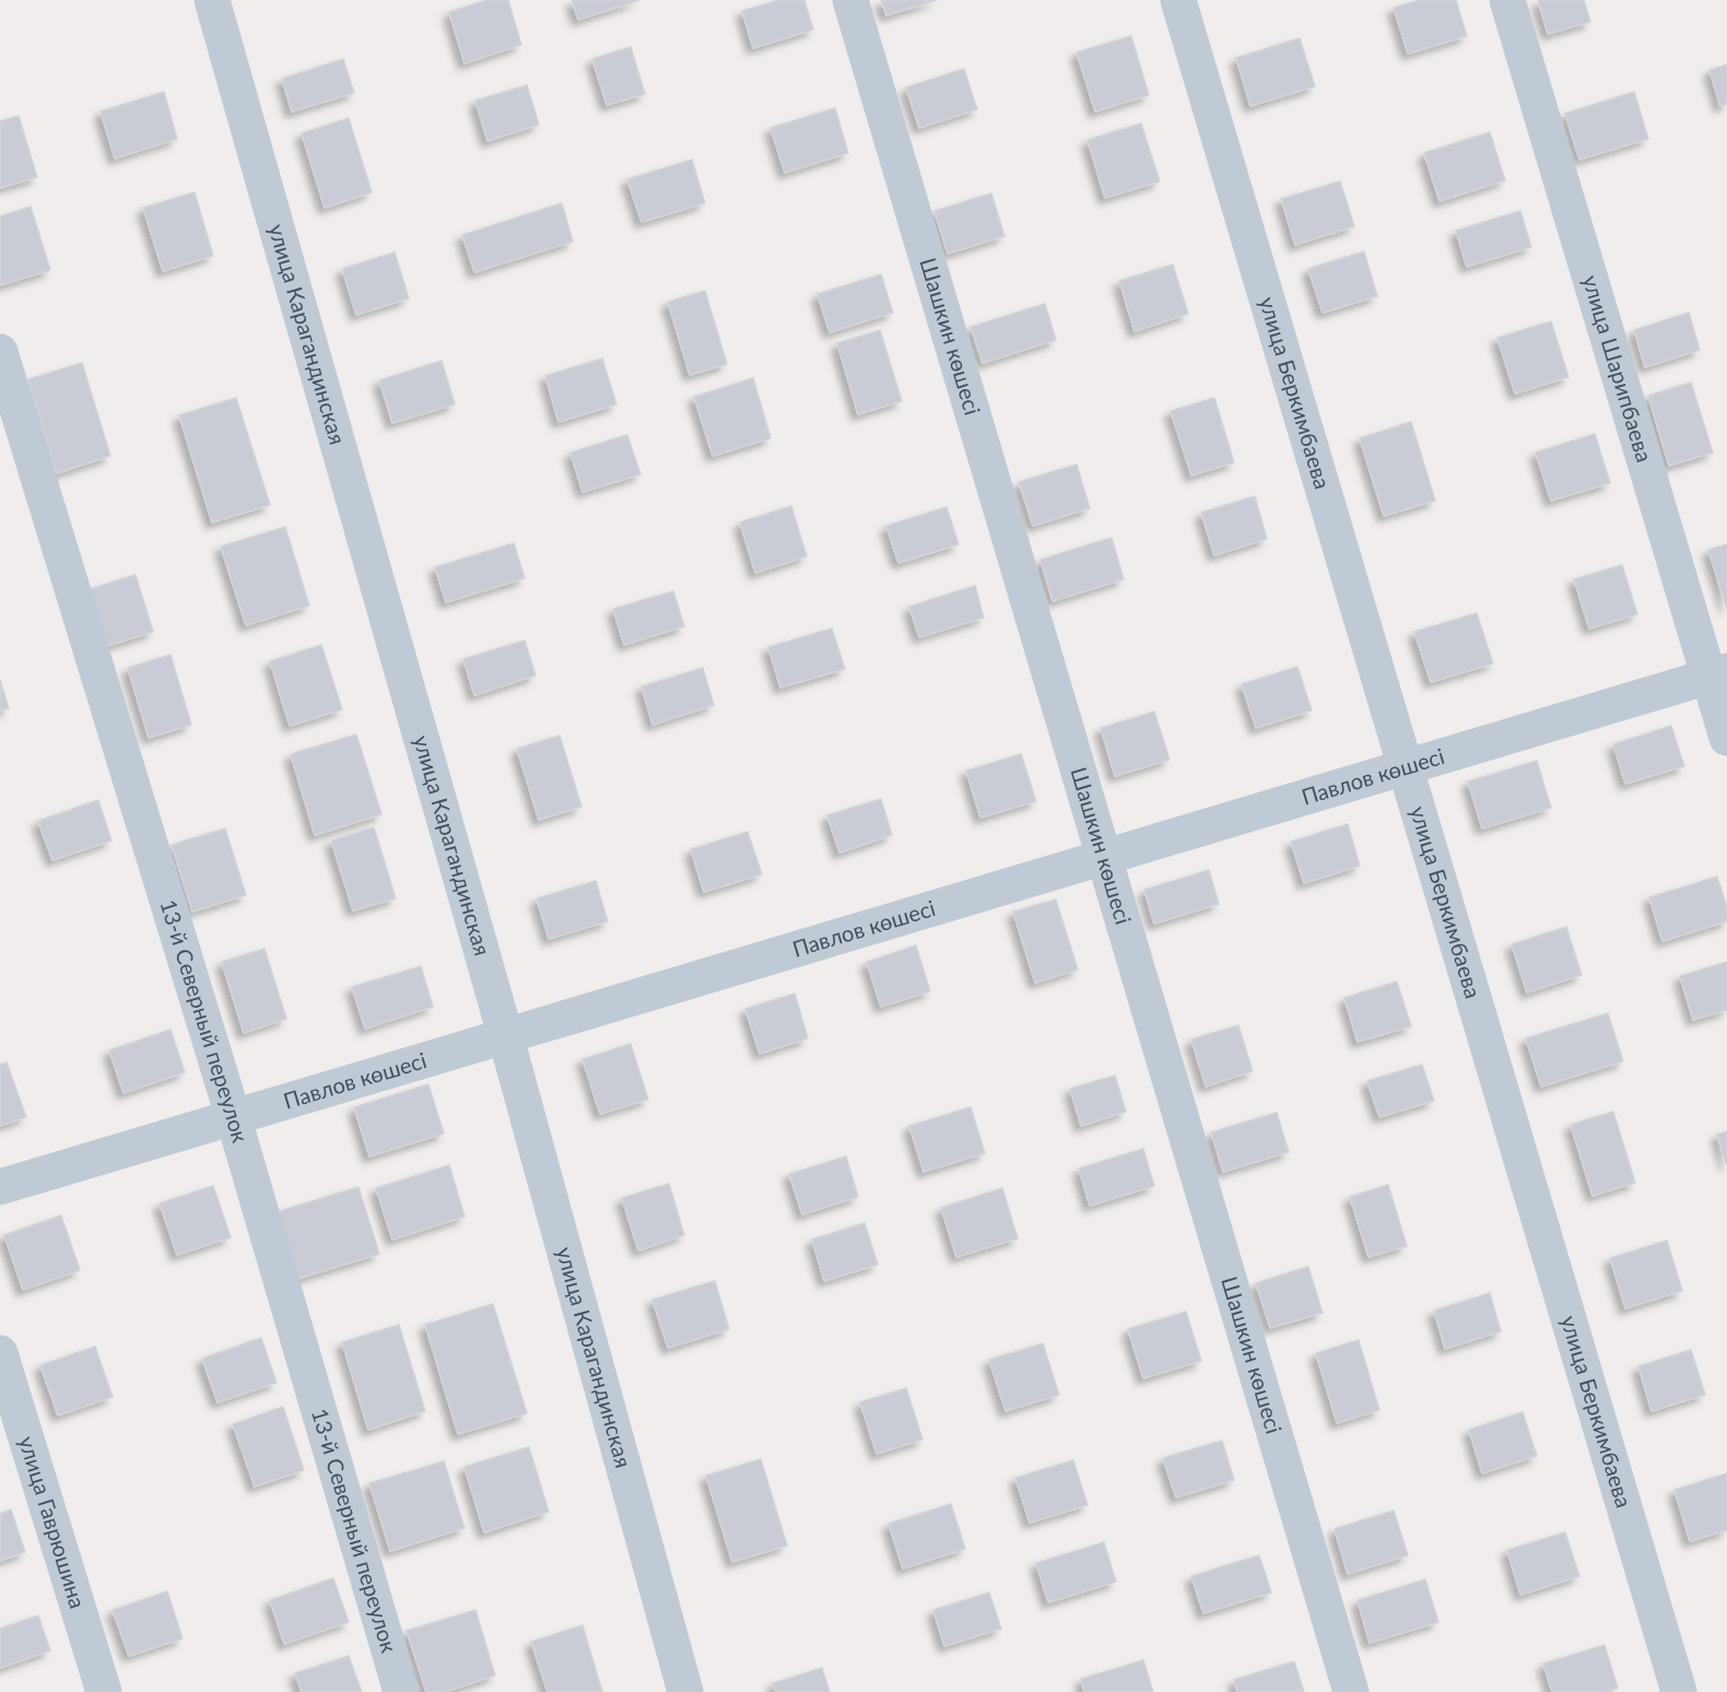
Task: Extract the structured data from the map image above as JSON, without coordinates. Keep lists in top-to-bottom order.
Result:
{
  "streets": {
    "street": [
      "улица Карагандинская",
      "Шашкин көшесі",
      "улица Шарипбаева",
      "улица Беркимбаева",
      "Павлов көшесі",
      "13-й Северный переулок",
      "улица Гаврюшина"
    ]
  },
  "crossings": [
    ["улица Карагандинская", "Павлов көшесі"],
    ["Шашкин көшесі", "Павлов көшесі"],
    ["улица Шарипбаева", "Павлов көшесі"],
    ["улица Беркимбаева", "Павлов көшесі"],
    ["Павлов көшесі", "13-й Северный переулок"]
  ]
}
